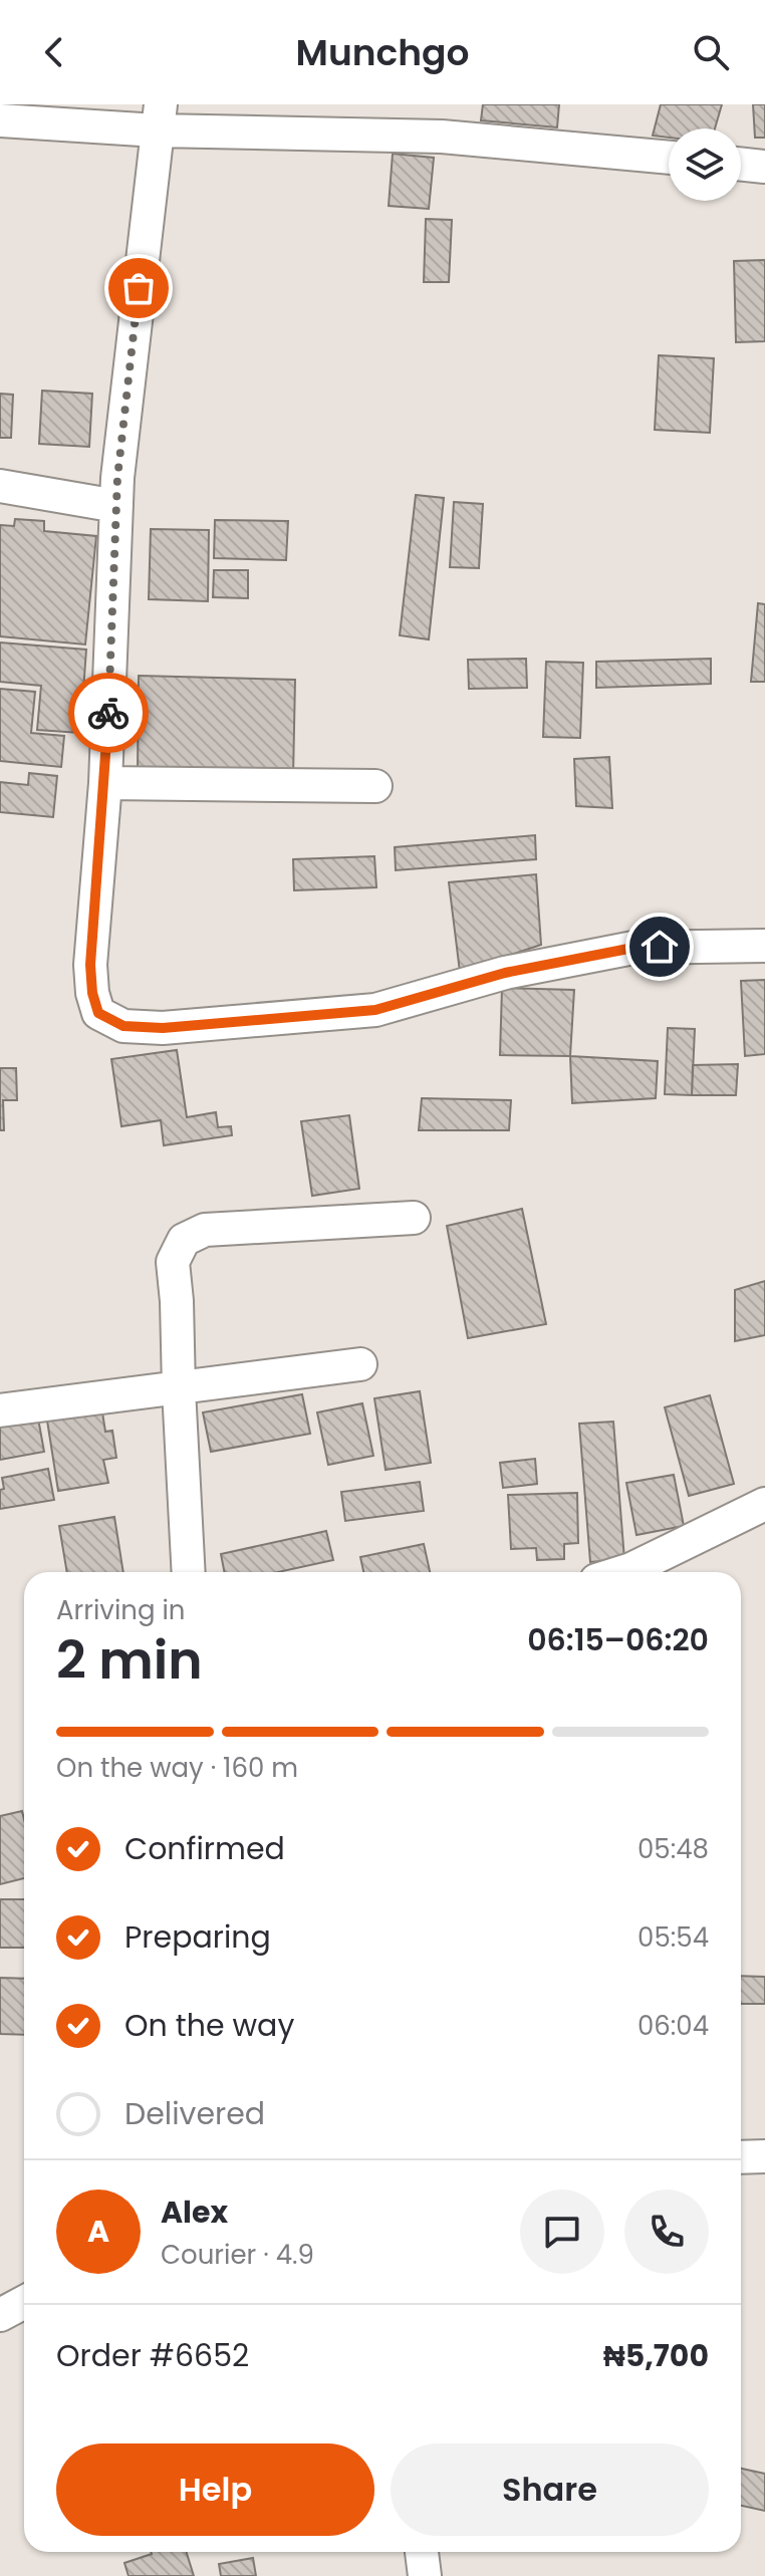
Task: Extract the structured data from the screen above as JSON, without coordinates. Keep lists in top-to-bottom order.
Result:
{
  "page": {
    "header": "Munchgo",
    "heading": ["2 min", "Arriving in", "06:15–06:20"],
    "panel": [
      "Alex",
      "Courier · 4.9",
      "Order #6652",
      "₦5,700"
    ],
    "bar": "On the way · 160 m",
    "list": [
      ["Confirmed", "05:48"],
      ["Preparing", "05:54"],
      ["On the way", "06:04"],
      "Delivered"
    ],
    "round": "A",
    "buttons": ["Help", "Share"]
  }
}
